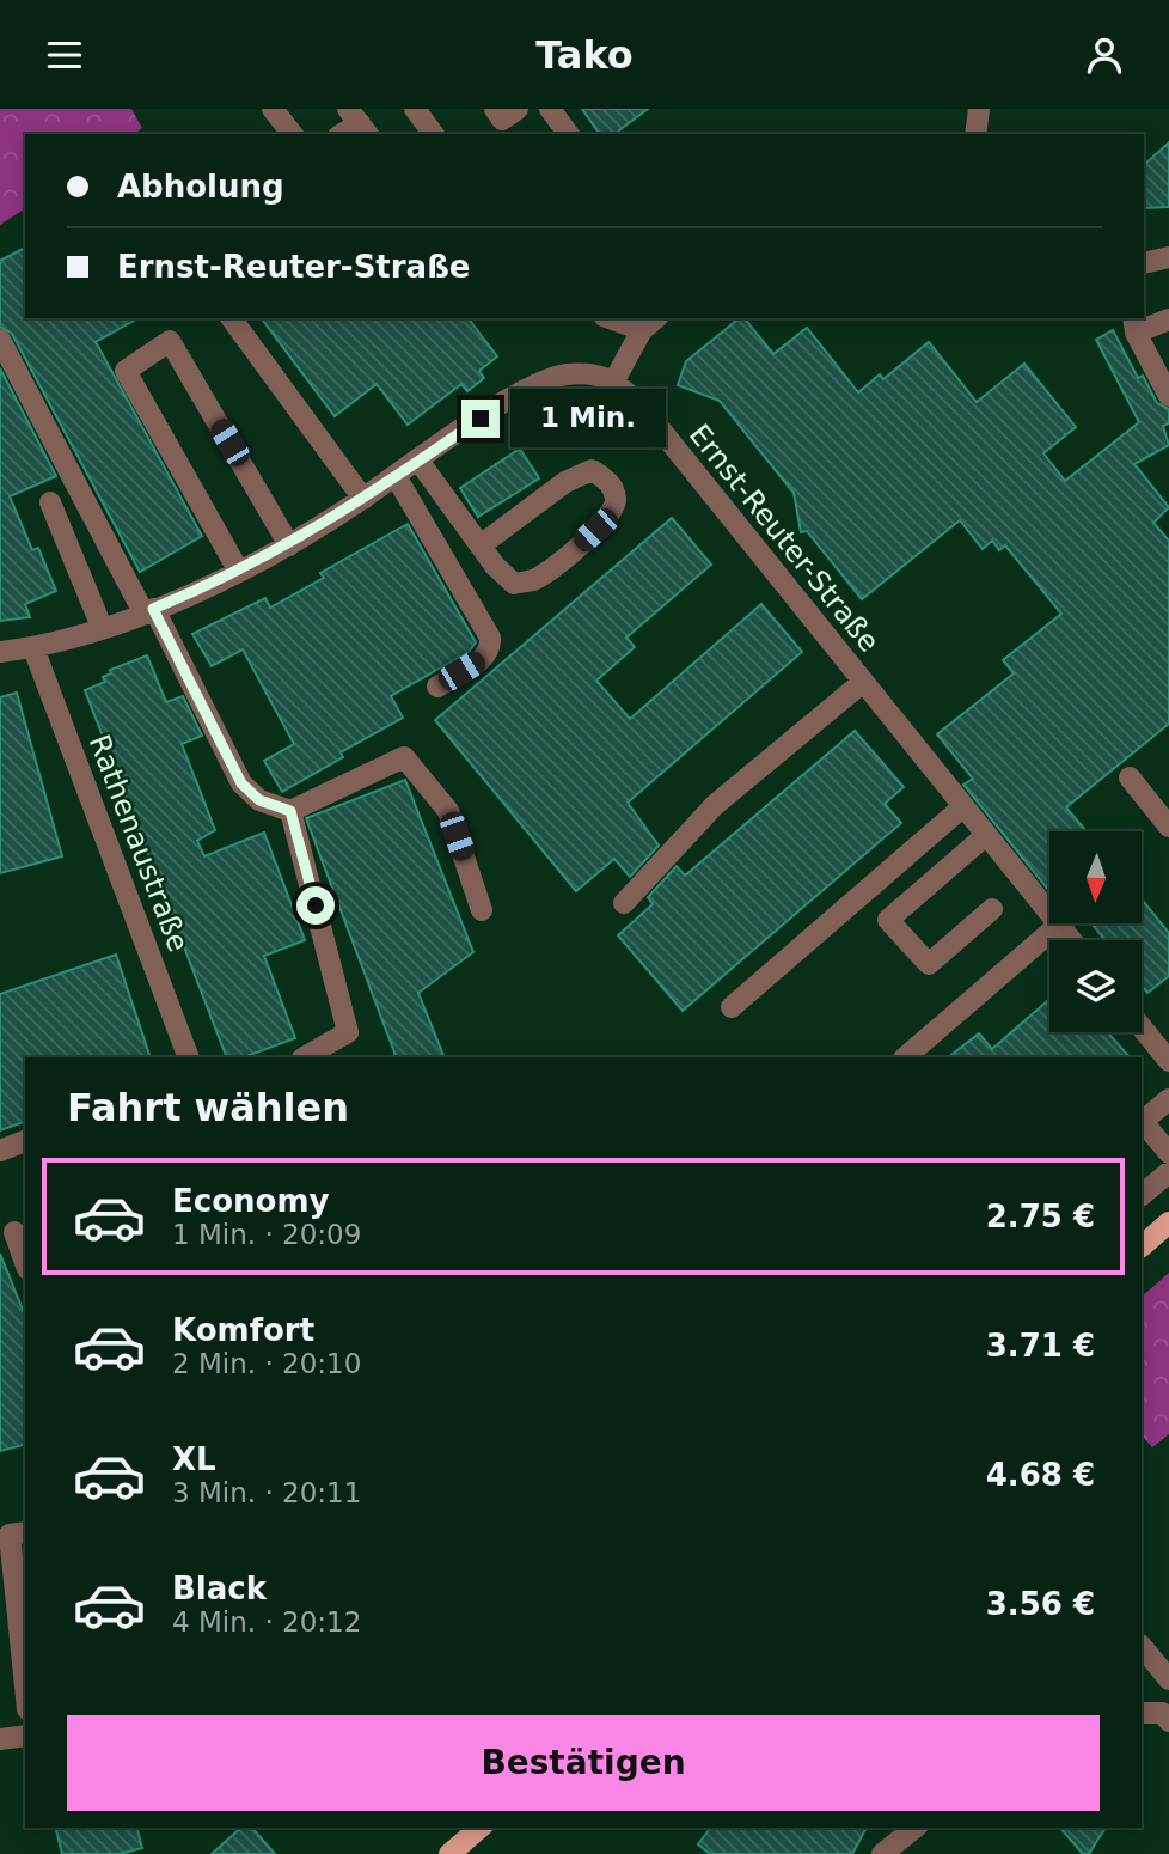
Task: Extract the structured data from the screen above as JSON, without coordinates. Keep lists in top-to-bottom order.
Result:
{
  "streets": {
    "street": ["Ernst-Reuter-Straße", "Rathenaustraße"]
  },
  "north": "bottom",
  "page": {
    "header": "Tako",
    "banner": ["Abholung", "Ernst-Reuter-Straße"],
    "bubble": "1 Min.",
    "heading": "Fahrt wählen",
    "list": [
      {
        "name": "Economy",
        "note": "1 Min. · 20:09",
        "value": "2.75 €"
      },
      {
        "name": "Komfort",
        "note": "2 Min. · 20:10",
        "value": "3.71 €"
      },
      {
        "name": "XL",
        "note": "3 Min. · 20:11",
        "value": "4.68 €"
      },
      {
        "name": "Black",
        "note": "4 Min. · 20:12",
        "value": "3.56 €"
      }
    ],
    "buttons": "Bestätigen"
  }
}
